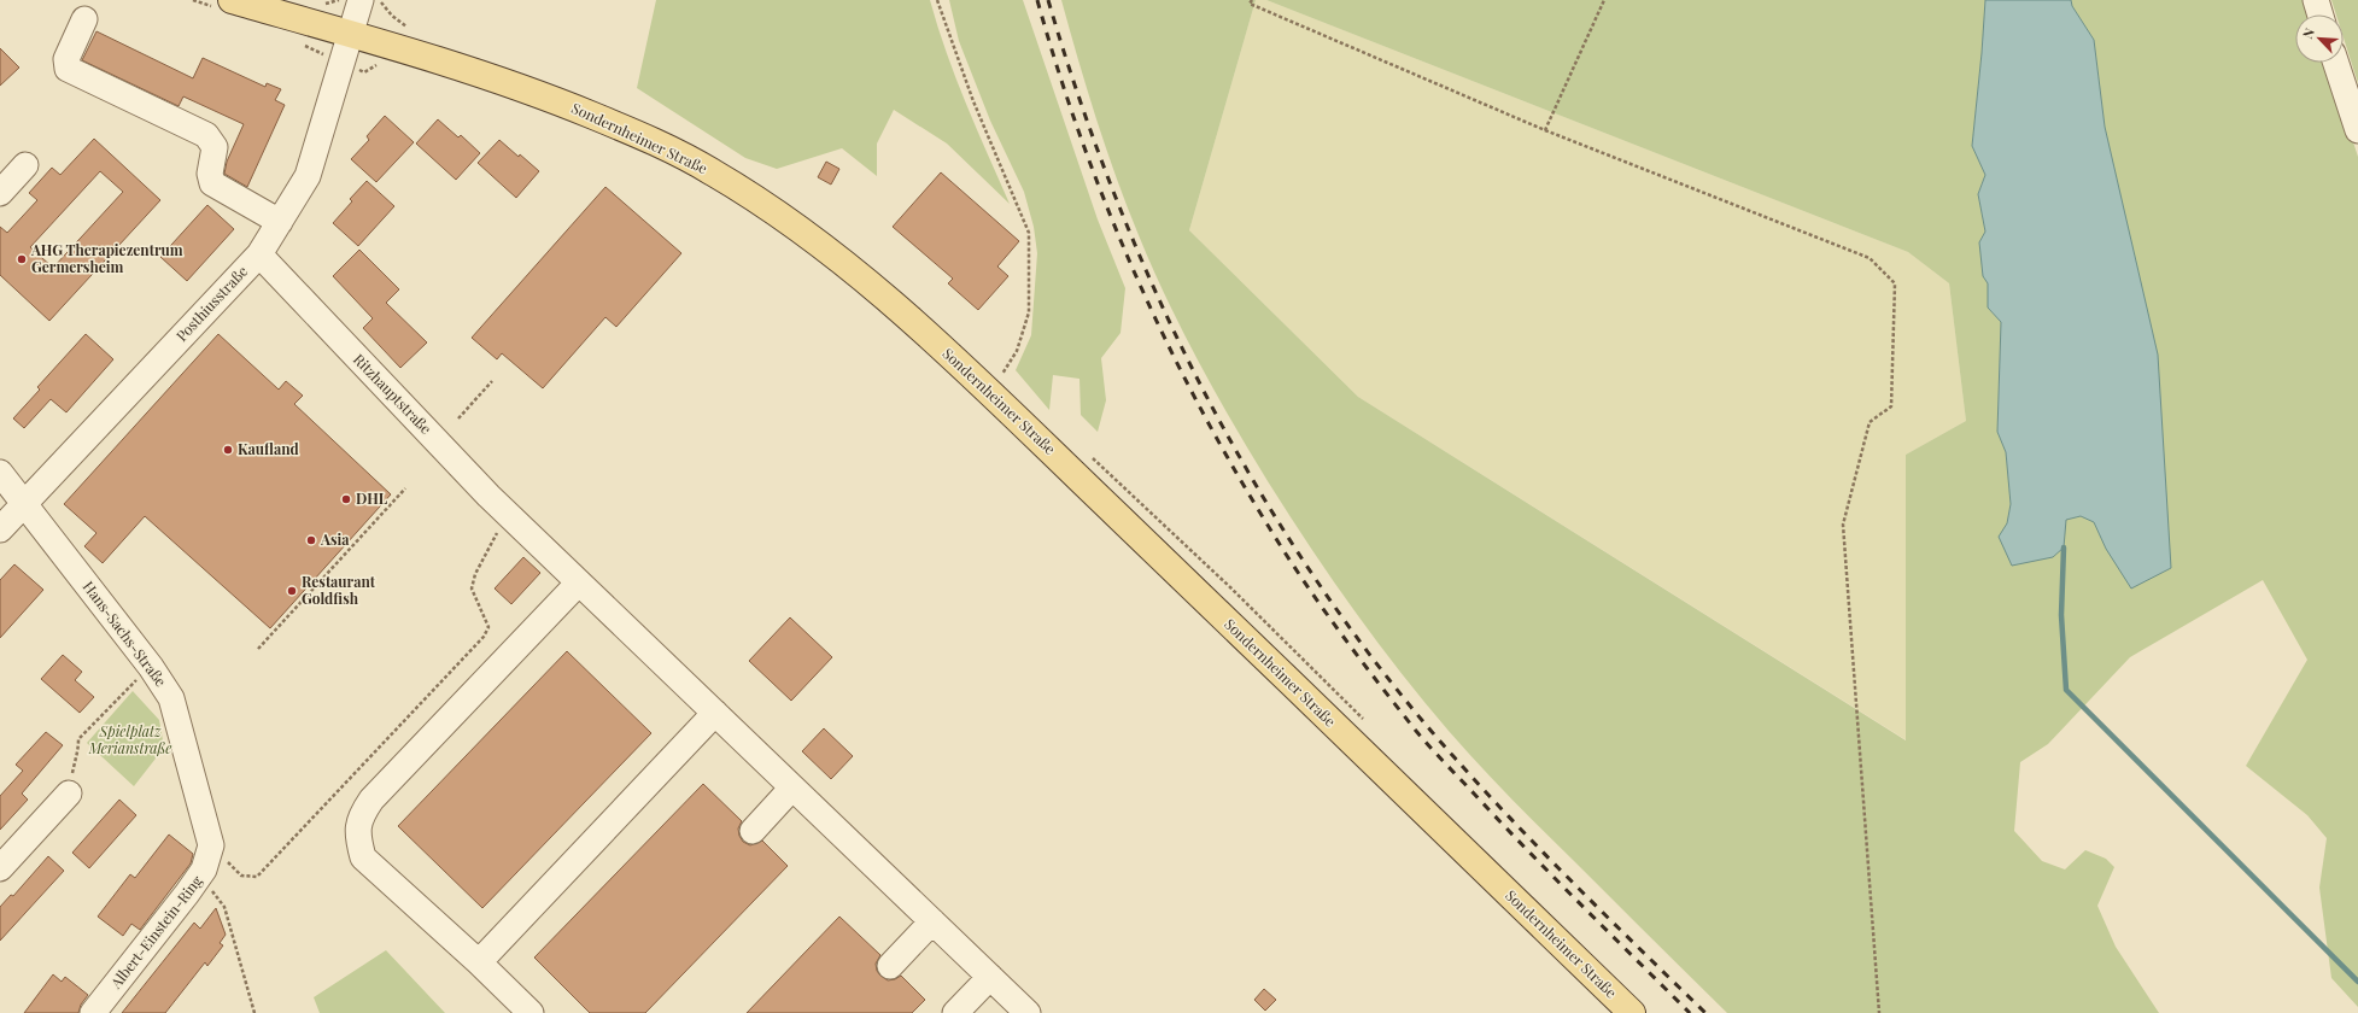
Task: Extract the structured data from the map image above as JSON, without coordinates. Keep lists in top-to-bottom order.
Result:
{
  "streets": {
    "main road": ["Sondernheimer Straße"],
    "street": [
      "Posthiusstraße",
      "Ritzhauptstraße",
      "Hans-Sachs-Straße",
      "Albert-Einstein-Ring"
    ]
  },
  "crossings": [
    ["Sondernheimer Straße", "Posthiusstraße"],
    ["Posthiusstraße", "Ritzhauptstraße"],
    ["Posthiusstraße", "Hans-Sachs-Straße"],
    ["Hans-Sachs-Straße", "Albert-Einstein-Ring"]
  ],
  "parks": ["Spielplatz Merianstraße"],
  "places": [
    "AHG Therapiezentrum Germersheim",
    "Kaufland",
    "DHL",
    "Asia",
    "Restaurant Goldfish"
  ],
  "north": "top left"
}
